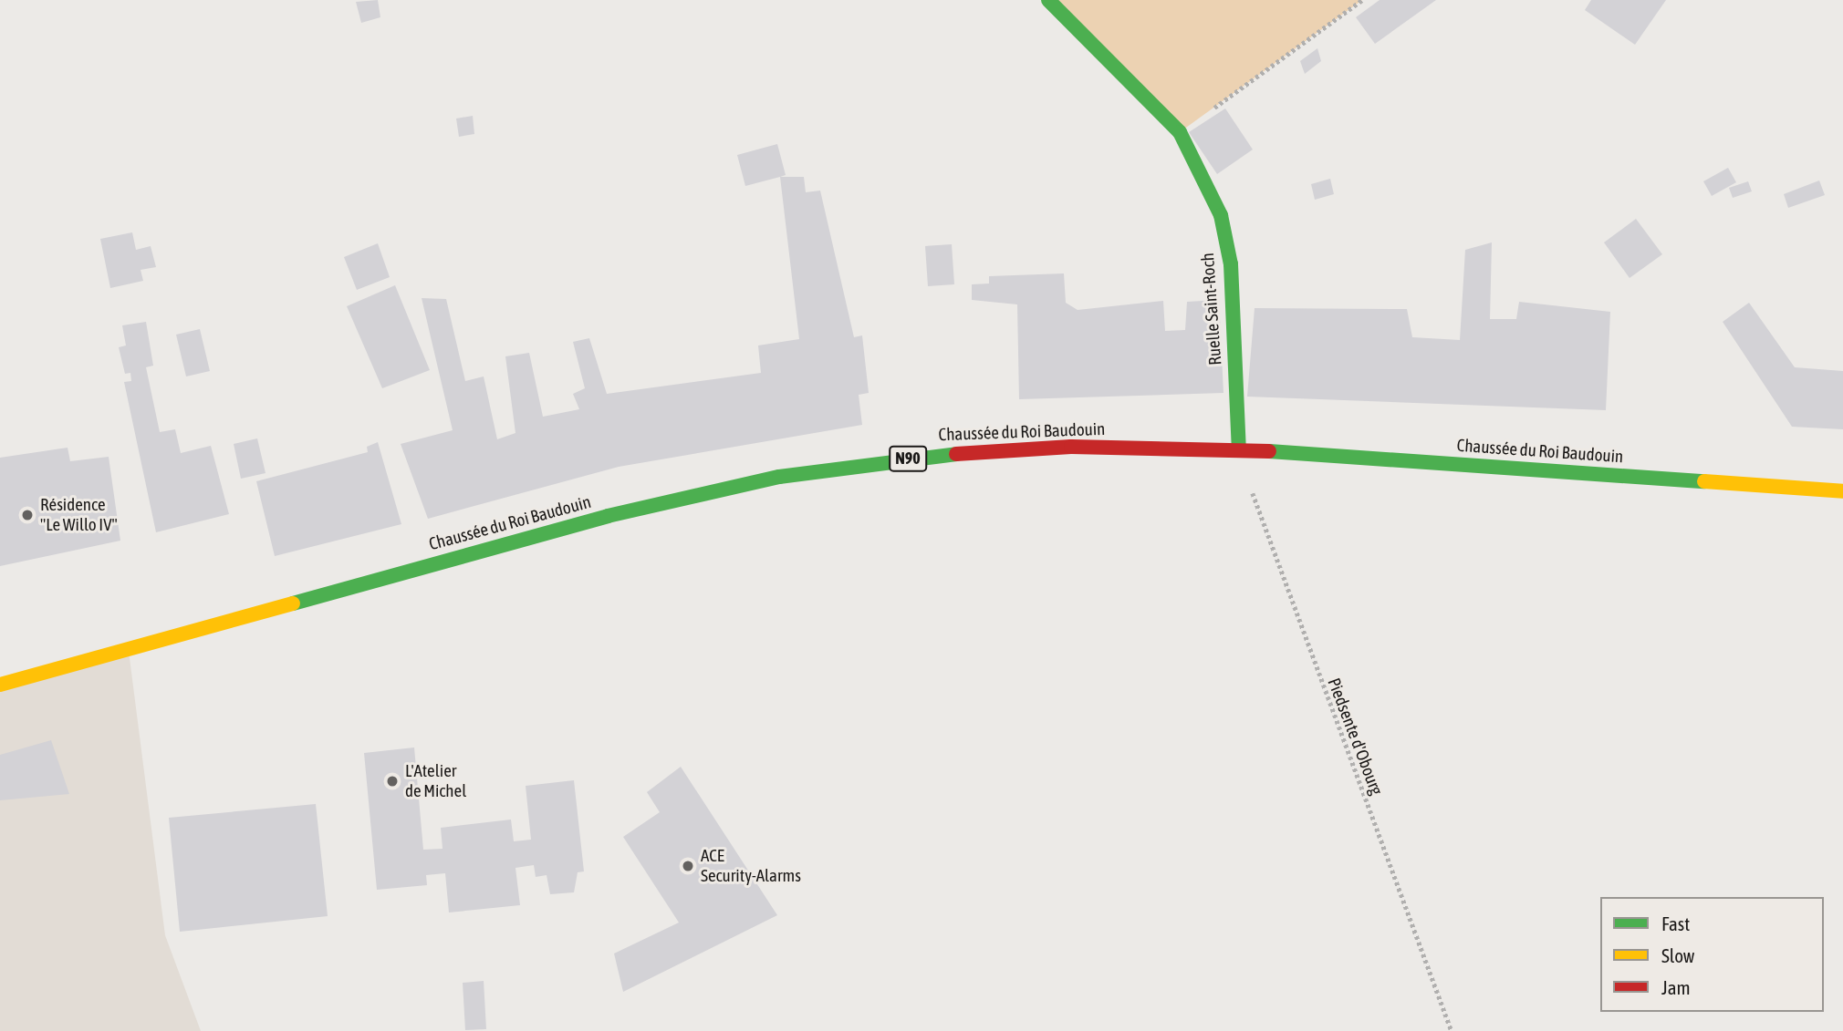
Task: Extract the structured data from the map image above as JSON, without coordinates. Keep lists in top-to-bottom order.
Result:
{
  "streets": {
    "main road": ["Ruelle Saint-Roch", "Chaussée du Roi Baudouin", "N90"],
    "path": ["Piedsente d'Obourg"]
  },
  "crossings": [
    ["Ruelle Saint-Roch", "Chaussée du Roi Baudouin"],
    ["Ruelle Saint-Roch", "Piedsente d'Obourg"],
    ["Chaussée du Roi Baudouin", "Piedsente d'Obourg"]
  ],
  "places": ["Résidence \"Le Willo IV\"", "L'Atelier de Michel", "ACE Security-Alarms"],
  "legend": ["Fast", "Slow", "Jam"]
}
